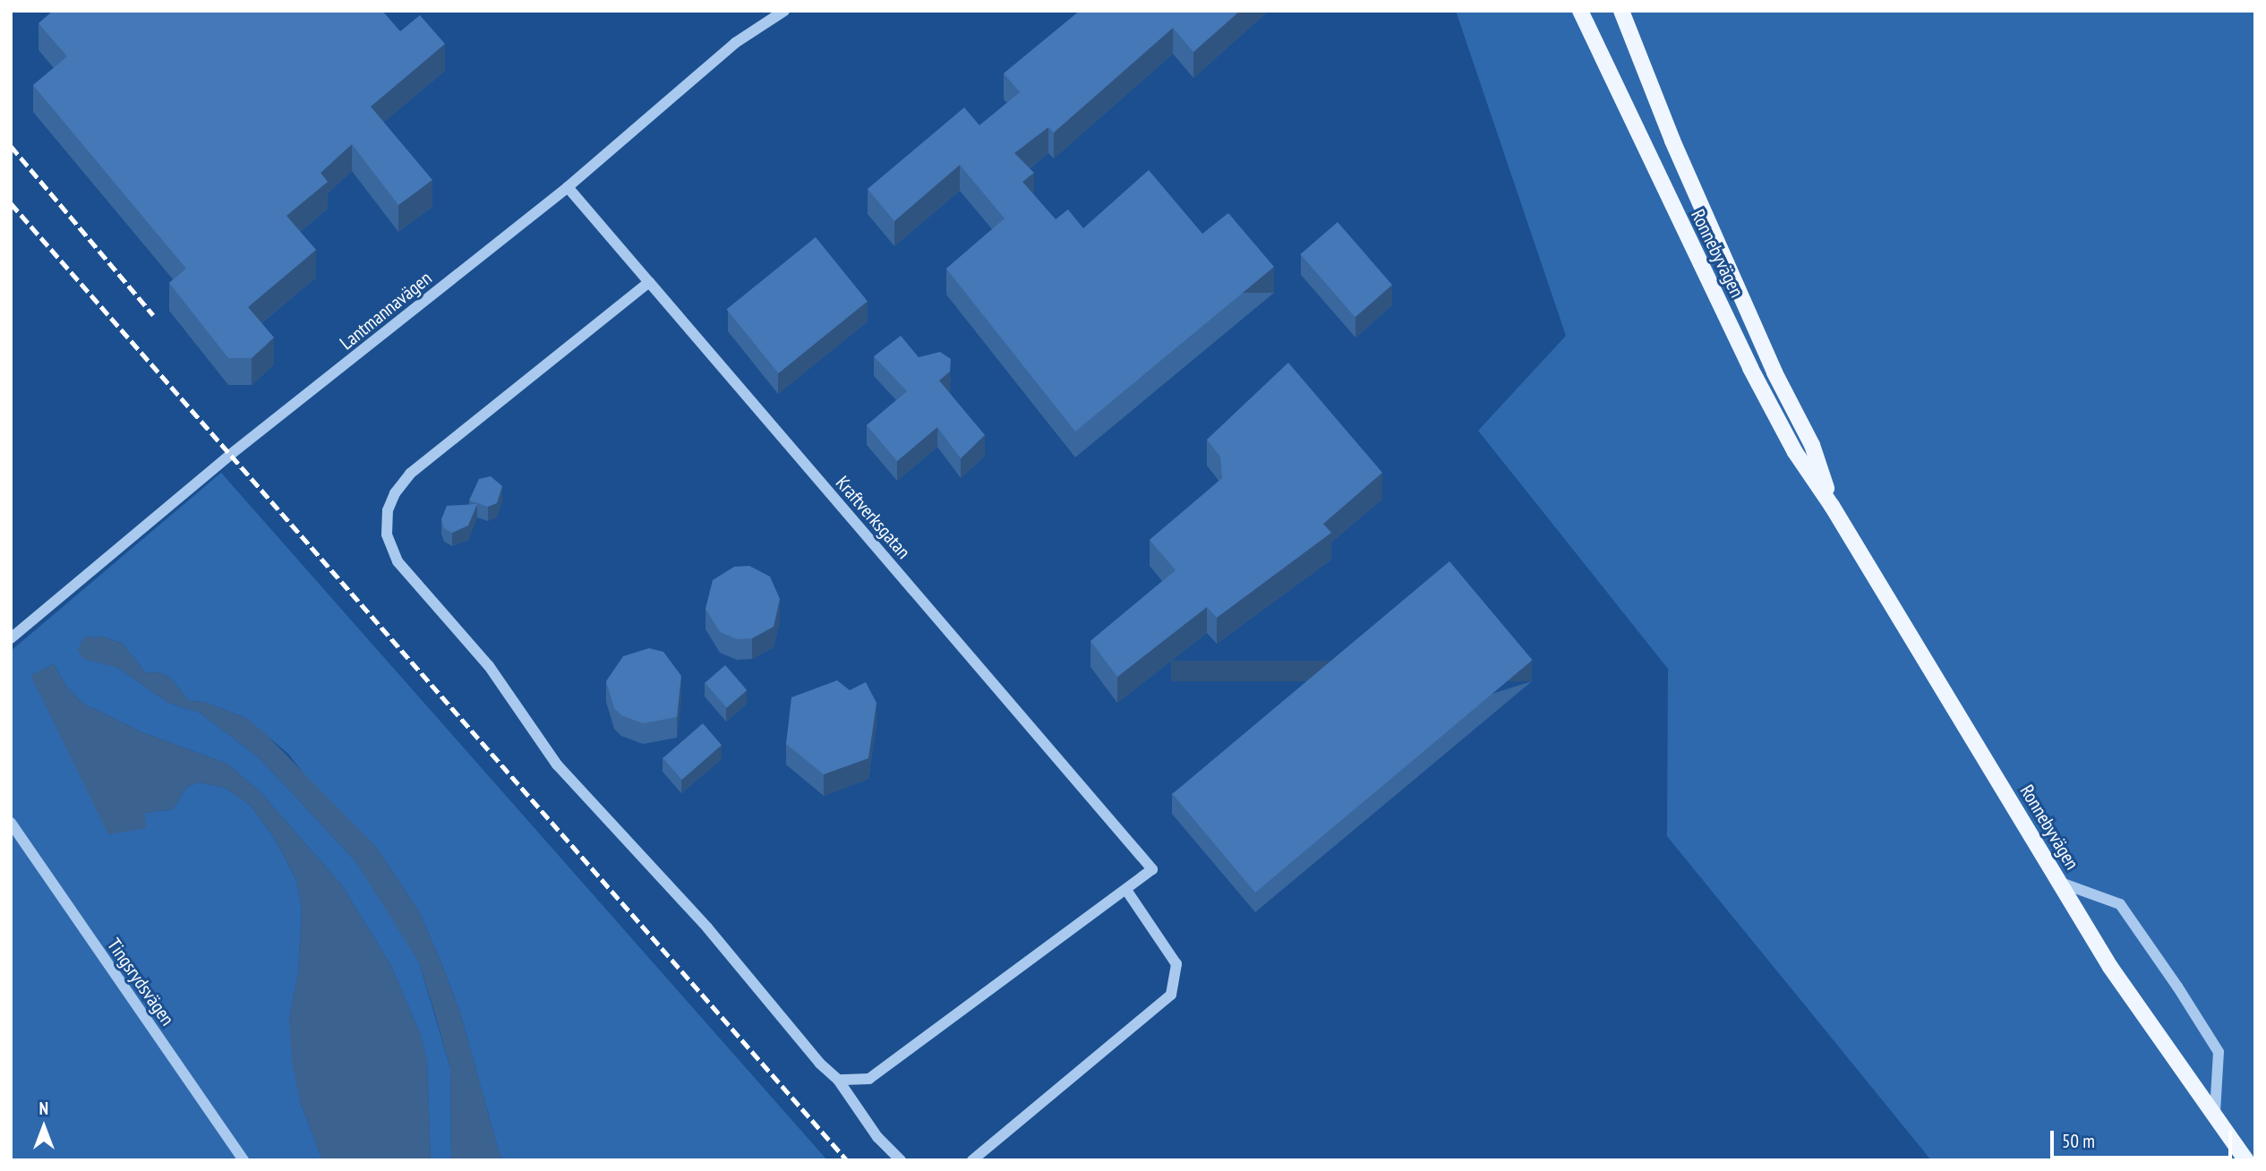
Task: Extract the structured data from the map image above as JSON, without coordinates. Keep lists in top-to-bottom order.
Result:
{
  "streets": {
    "main road": ["Ronnebyvägen"],
    "street": ["Lantmannavägen", "Kraftverksgatan", "Tingsrydsvägen"]
  },
  "crossings": [
    ["Lantmannavägen", "Kraftverksgatan"]
  ],
  "scale_bar": "50 m",
  "north": "top"
}
